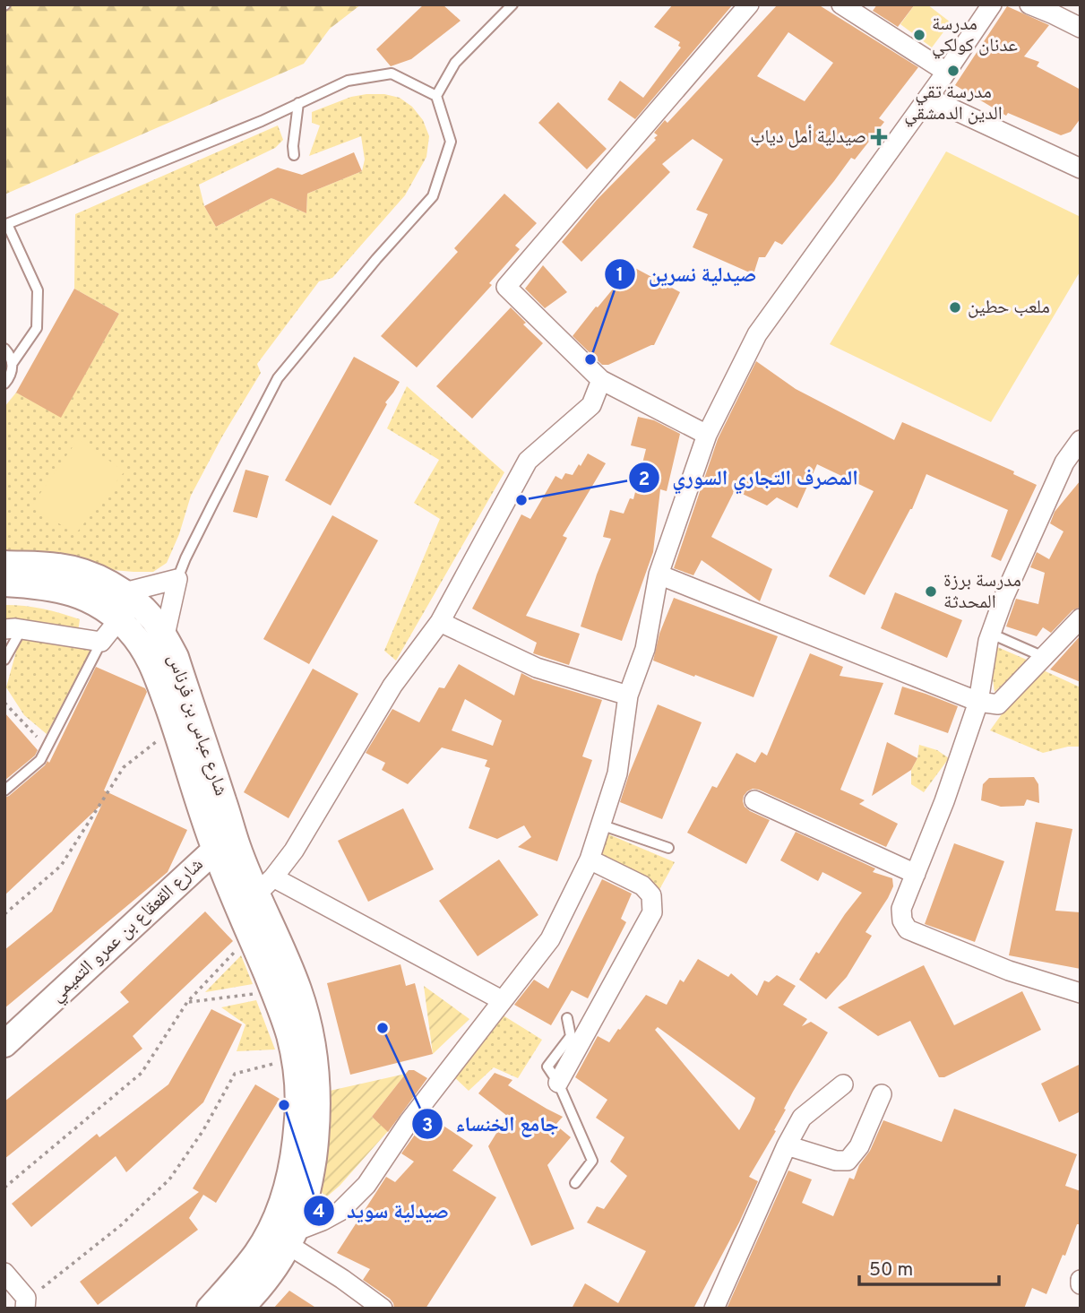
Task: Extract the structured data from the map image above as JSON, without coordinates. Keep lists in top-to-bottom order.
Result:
{
  "streets": {
    "main road": ["شارع عباس بن فرناس", "شارع القعقاع بن عمرو التميمي"]
  },
  "crossings": [
    ["شارع عباس بن فرناس", "شارع القعقاع بن عمرو التميمي"]
  ],
  "places": {
    "other": [
      "مدرسة عدنان كولكي",
      "مدرسة تقي الدين الدمشقي",
      "ملعب حطين",
      "صيدلية نسرين",
      "المصرف التجاري السوري",
      "مدرسة برزة المحدثة",
      "جامع الخنساء",
      "صيدلية سويد"
    ],
    "health": ["صيدلية أمل دياب"]
  },
  "scale_bar": "50 m"
}
